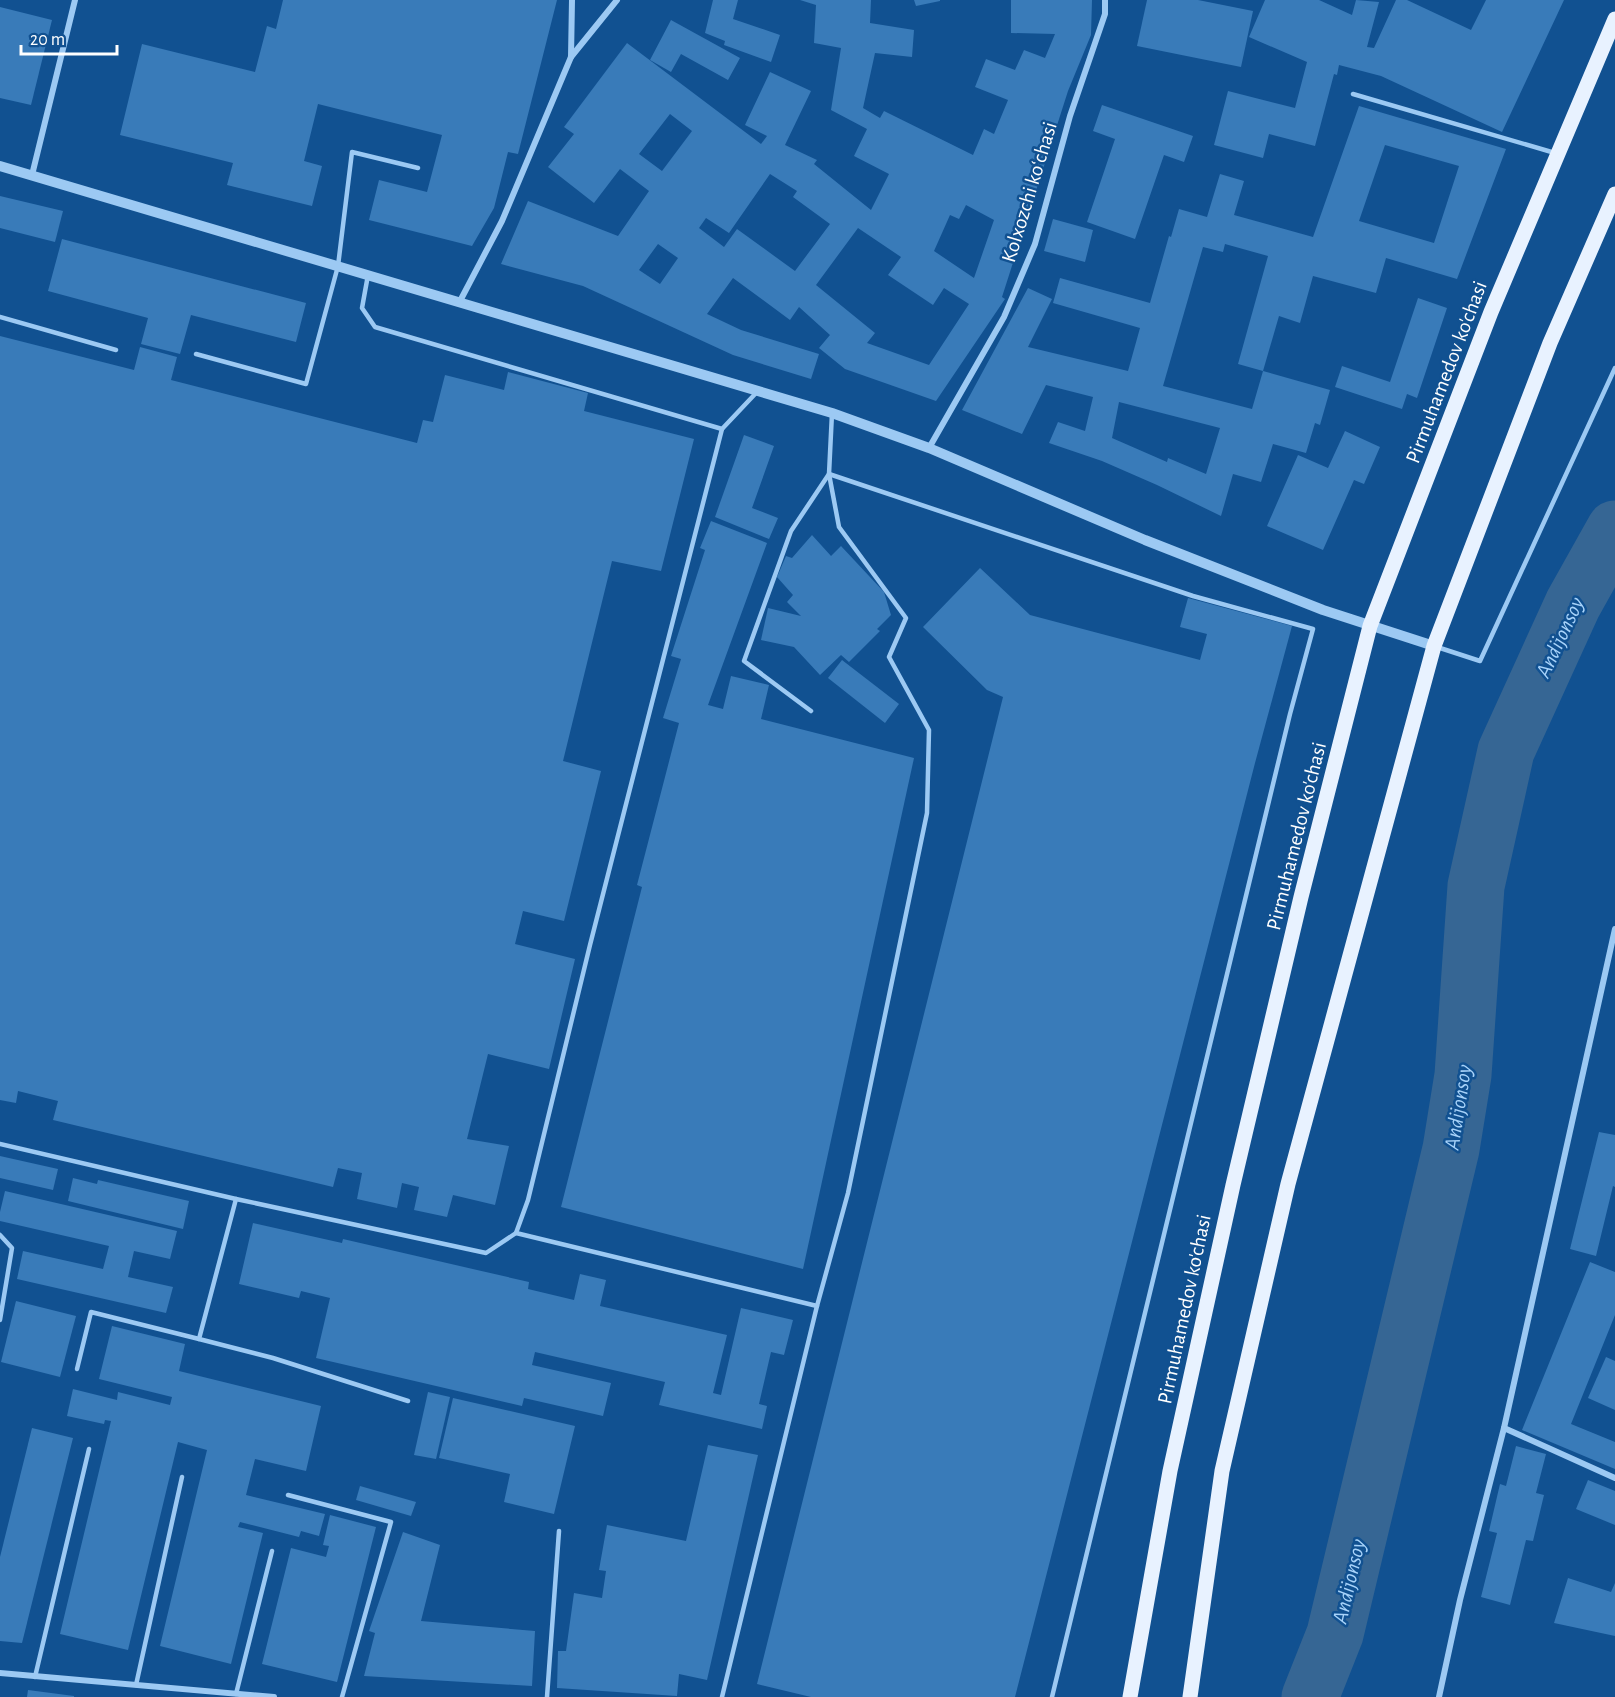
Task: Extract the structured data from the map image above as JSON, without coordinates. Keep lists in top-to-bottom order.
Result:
{
  "streets": {
    "main road": ["Pirmuhamedov ko'chasi"],
    "street": ["Kolxozchi koʻchasi"]
  },
  "water": ["Andijonsoy"],
  "scale_bar": "20 m"
}
